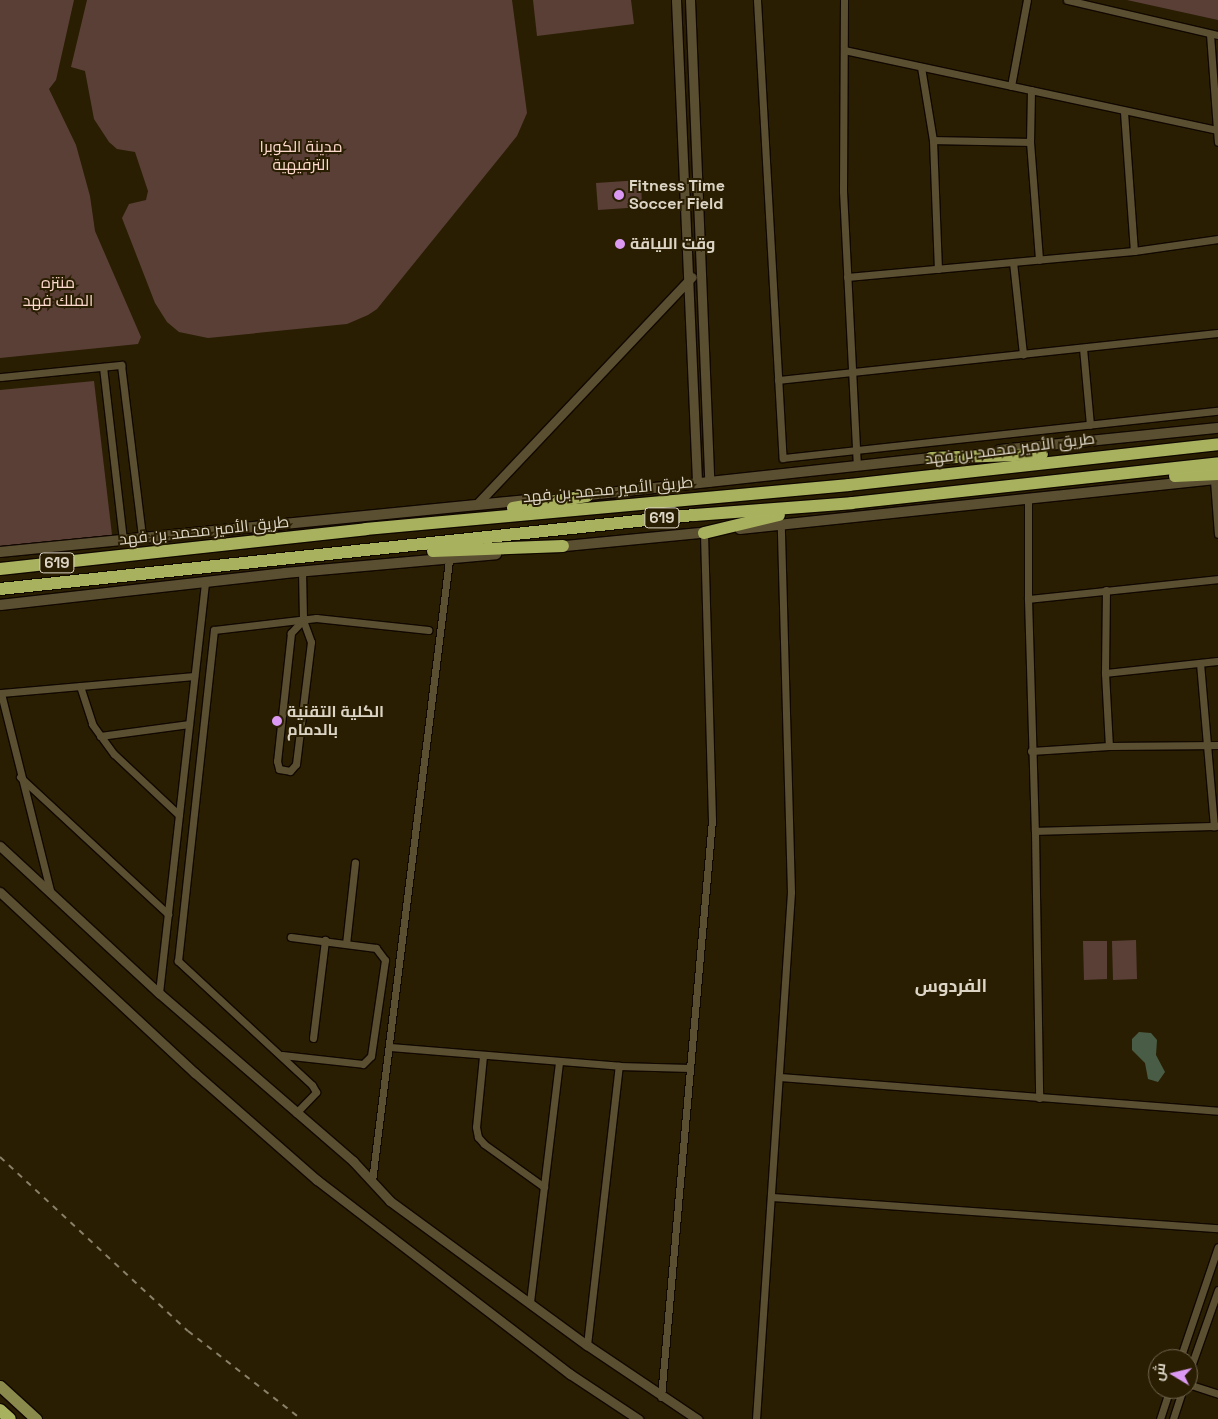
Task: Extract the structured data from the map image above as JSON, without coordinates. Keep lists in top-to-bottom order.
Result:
{
  "streets": {
    "highway": ["طريق الأمير محمد بن فهد", "619"]
  },
  "districts": ["الفردوس"],
  "parks": ["مدينة الكوبرا الترفيهية", "منتزه الملك فهد"],
  "places": ["Fitness Time Soccer Field", "وقت اللياقة", "الكلية التقنية بالدمام"],
  "north": "left"
}
